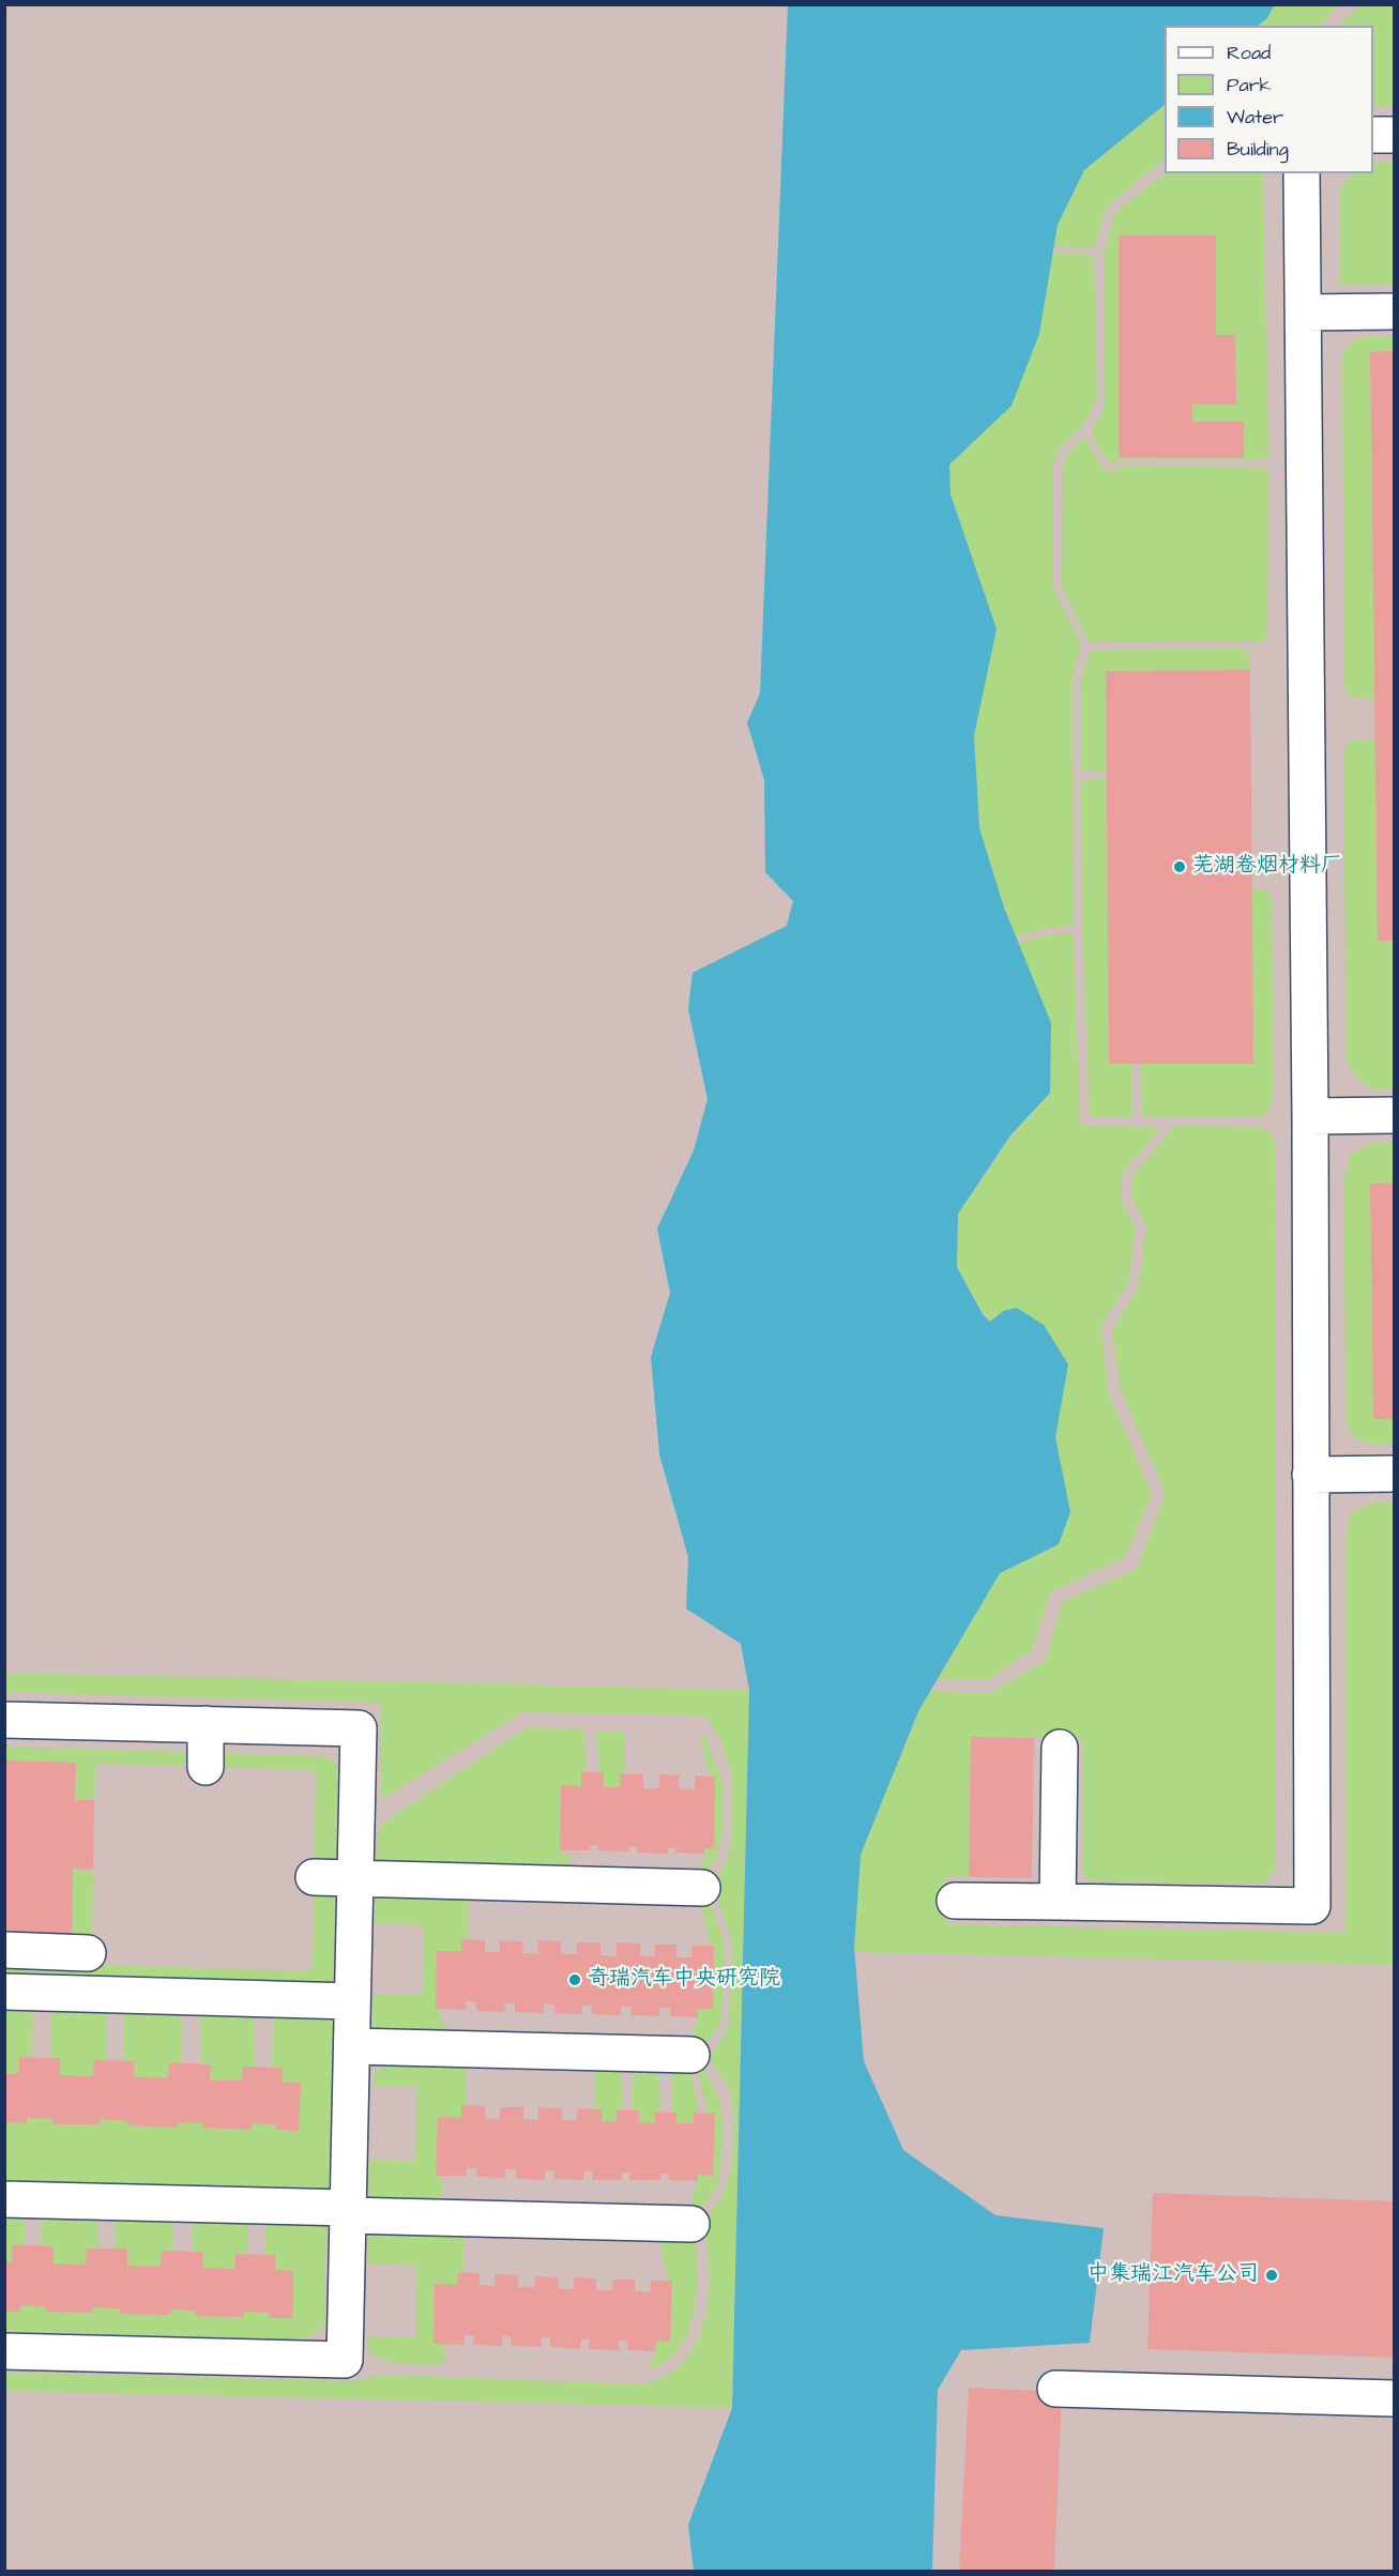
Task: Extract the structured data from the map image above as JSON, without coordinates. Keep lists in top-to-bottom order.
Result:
{
  "places": ["芜湖卷烟材料厂", "奇瑞汽车中央研究院", "中集瑞江汽车公司"],
  "legend": [
    "Road",
    "Park",
    "Water",
    "Building"
  ]
}
